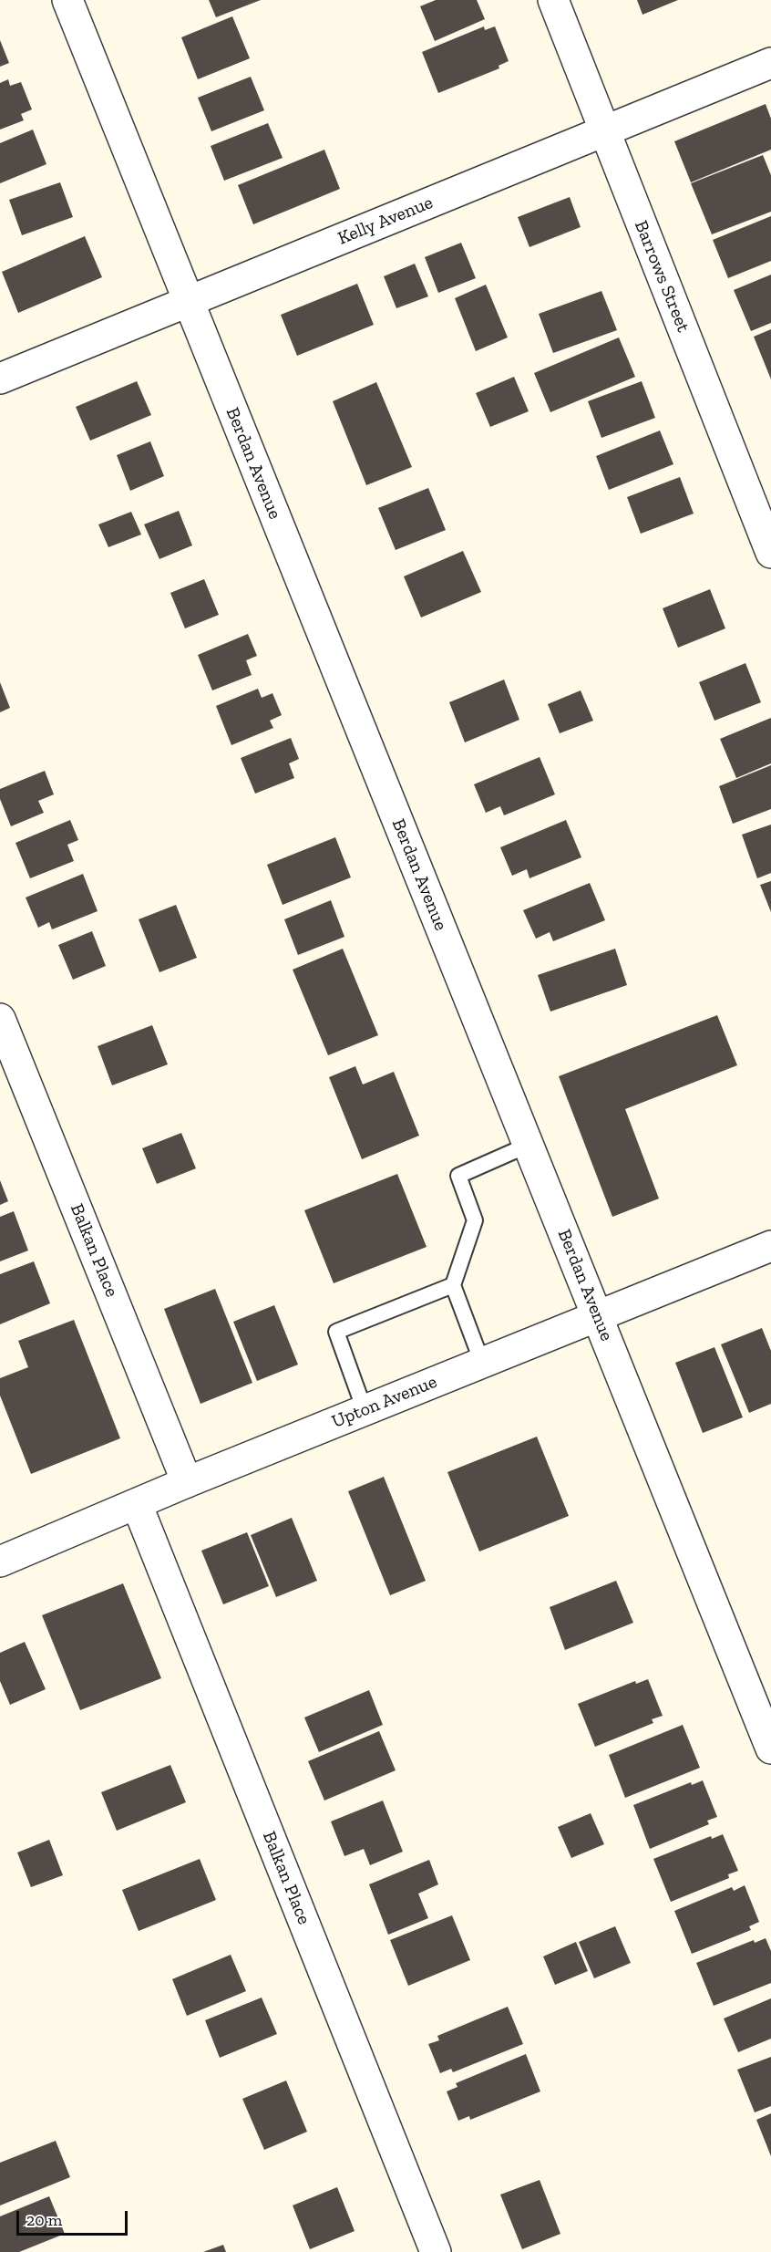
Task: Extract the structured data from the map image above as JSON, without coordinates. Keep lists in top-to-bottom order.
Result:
{
  "streets": {
    "street": [
      "Kelly Avenue",
      "Barrows Street",
      "Berdan Avenue",
      "Balkan Place",
      "Upton Avenue"
    ]
  },
  "crossings": [
    ["Kelly Avenue", "Barrows Street"],
    ["Kelly Avenue", "Berdan Avenue"],
    ["Berdan Avenue", "Upton Avenue"],
    ["Balkan Place", "Upton Avenue"]
  ],
  "scale_bar": "20 m"
}
